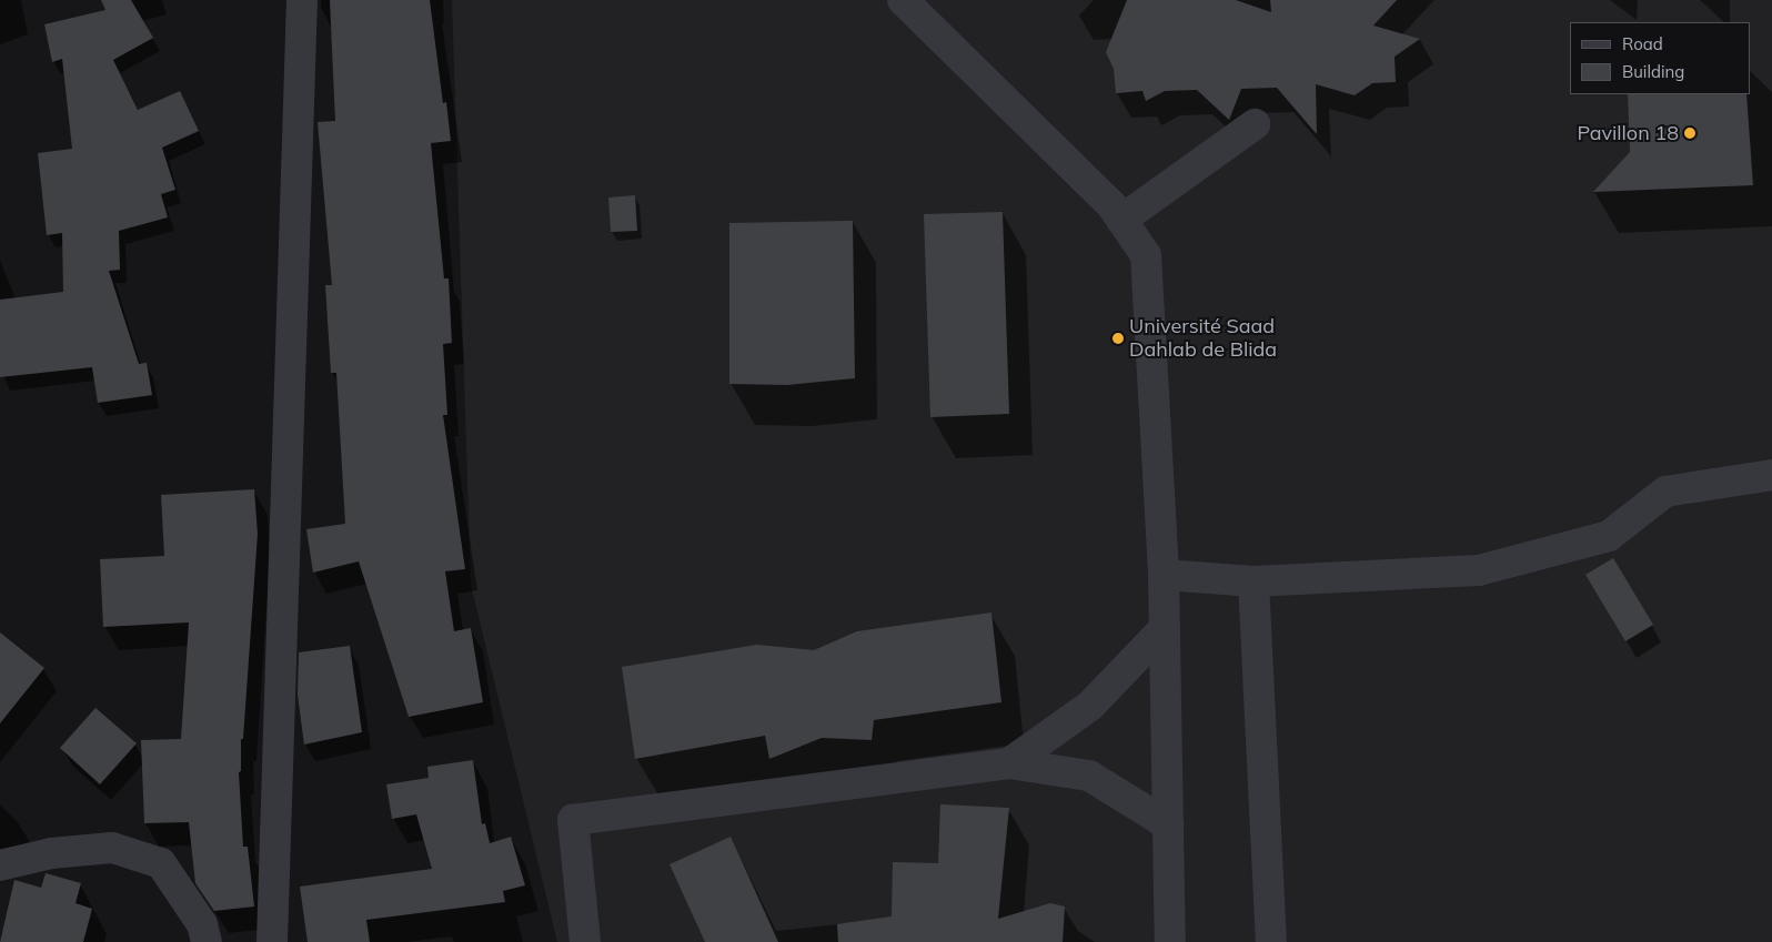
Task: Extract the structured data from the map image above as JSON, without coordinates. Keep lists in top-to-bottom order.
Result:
{
  "places": ["Pavillon 18", "Université Saad Dahlab de Blida"],
  "legend": ["Road", "Building"]
}
